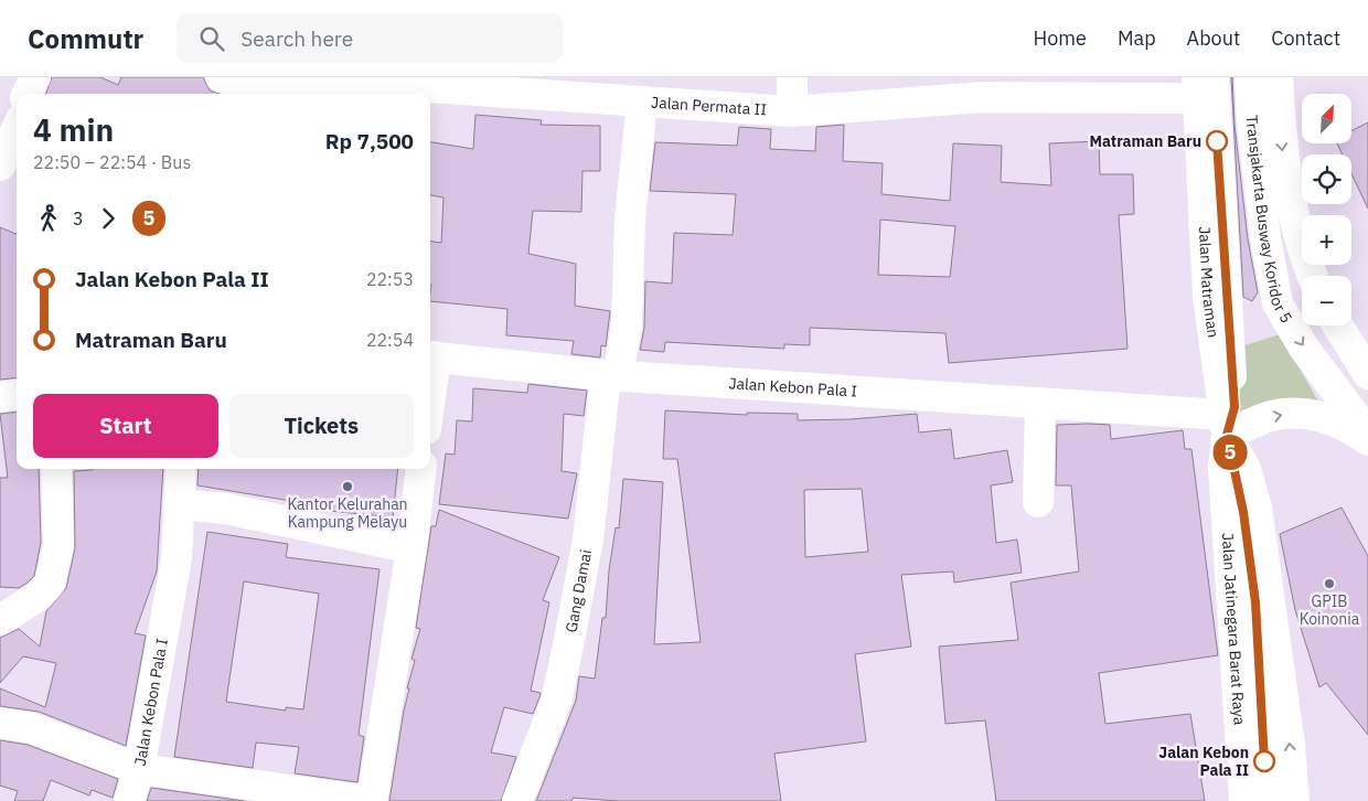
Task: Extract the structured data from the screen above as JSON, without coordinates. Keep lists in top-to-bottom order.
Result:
{
  "streets": {
    "street": [
      "Jalan Permata II",
      "Transjakarta Busway Koridor 5",
      "Jalan Kebon Pala I",
      "Gang Damai",
      "Jalan Jatinegara Barat Raya"
    ]
  },
  "crossings": [
    ["Jalan Permata II", "Gang Damai"],
    ["Jalan Kebon Pala I", "Gang Damai"],
    ["Jalan Kebon Pala I", "Jalan Jatinegara Barat Raya"]
  ],
  "places": [
    "Matraman Baru",
    "Kantor Kelurahan Kampung Melayu",
    "GPIB Koinonia",
    "Jalan Kebon Pala II"
  ],
  "lines": ["bus line 5"],
  "north": "top right",
  "page": {
    "header": "Commutr",
    "search": "Search here",
    "nav": [
      "Home",
      "Map",
      "About",
      "Contact"
    ],
    "on_map": "5",
    "map_buttons": ["+", "−"],
    "heading": ["4 min", "22:50 – 22:54 · Bus", "Rp 7,500"],
    "legs": ["3", "5"],
    "list": [
      {
        "name": "Jalan Kebon Pala II",
        "value": "22:53"
      },
      {
        "name": "Matraman Baru",
        "value": "22:54"
      }
    ],
    "buttons": ["Start", "Tickets"]
  }
}
